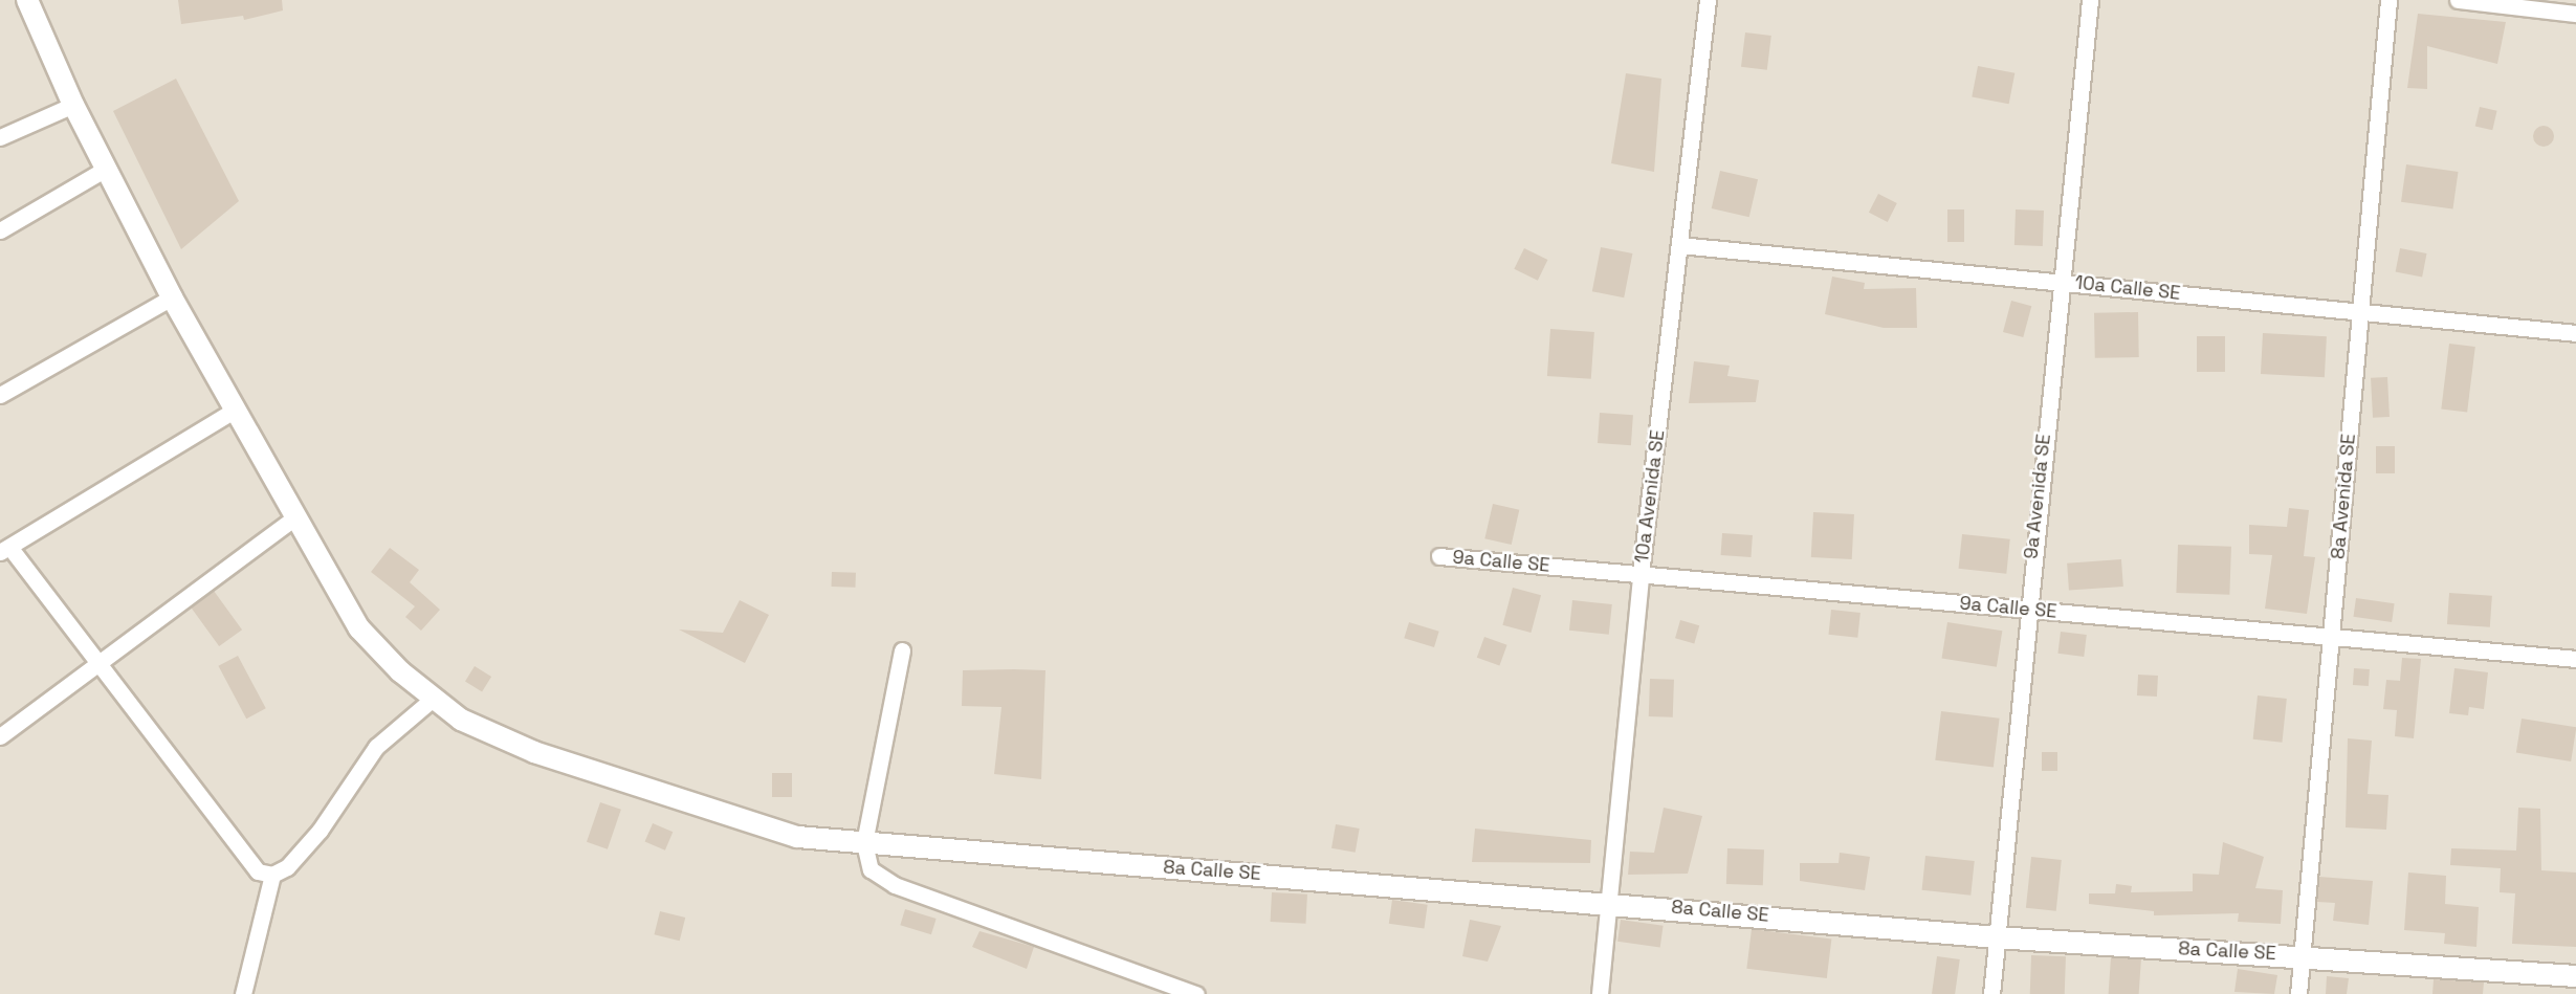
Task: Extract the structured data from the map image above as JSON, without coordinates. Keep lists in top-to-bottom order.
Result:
{
  "streets": {
    "street": [
      "10a Calle SE",
      "10a Avenida SE",
      "9a Avenida SE",
      "8a Avenida SE",
      "9a Calle SE",
      "8a Calle SE"
    ]
  },
  "crossings": [
    ["10a Calle SE", "10a Avenida SE"],
    ["10a Calle SE", "9a Avenida SE"],
    ["10a Calle SE", "8a Avenida SE"],
    ["10a Avenida SE", "9a Calle SE"],
    ["10a Avenida SE", "8a Calle SE"],
    ["9a Avenida SE", "9a Calle SE"],
    ["9a Avenida SE", "8a Calle SE"],
    ["8a Avenida SE", "9a Calle SE"],
    ["8a Avenida SE", "8a Calle SE"]
  ]
}
